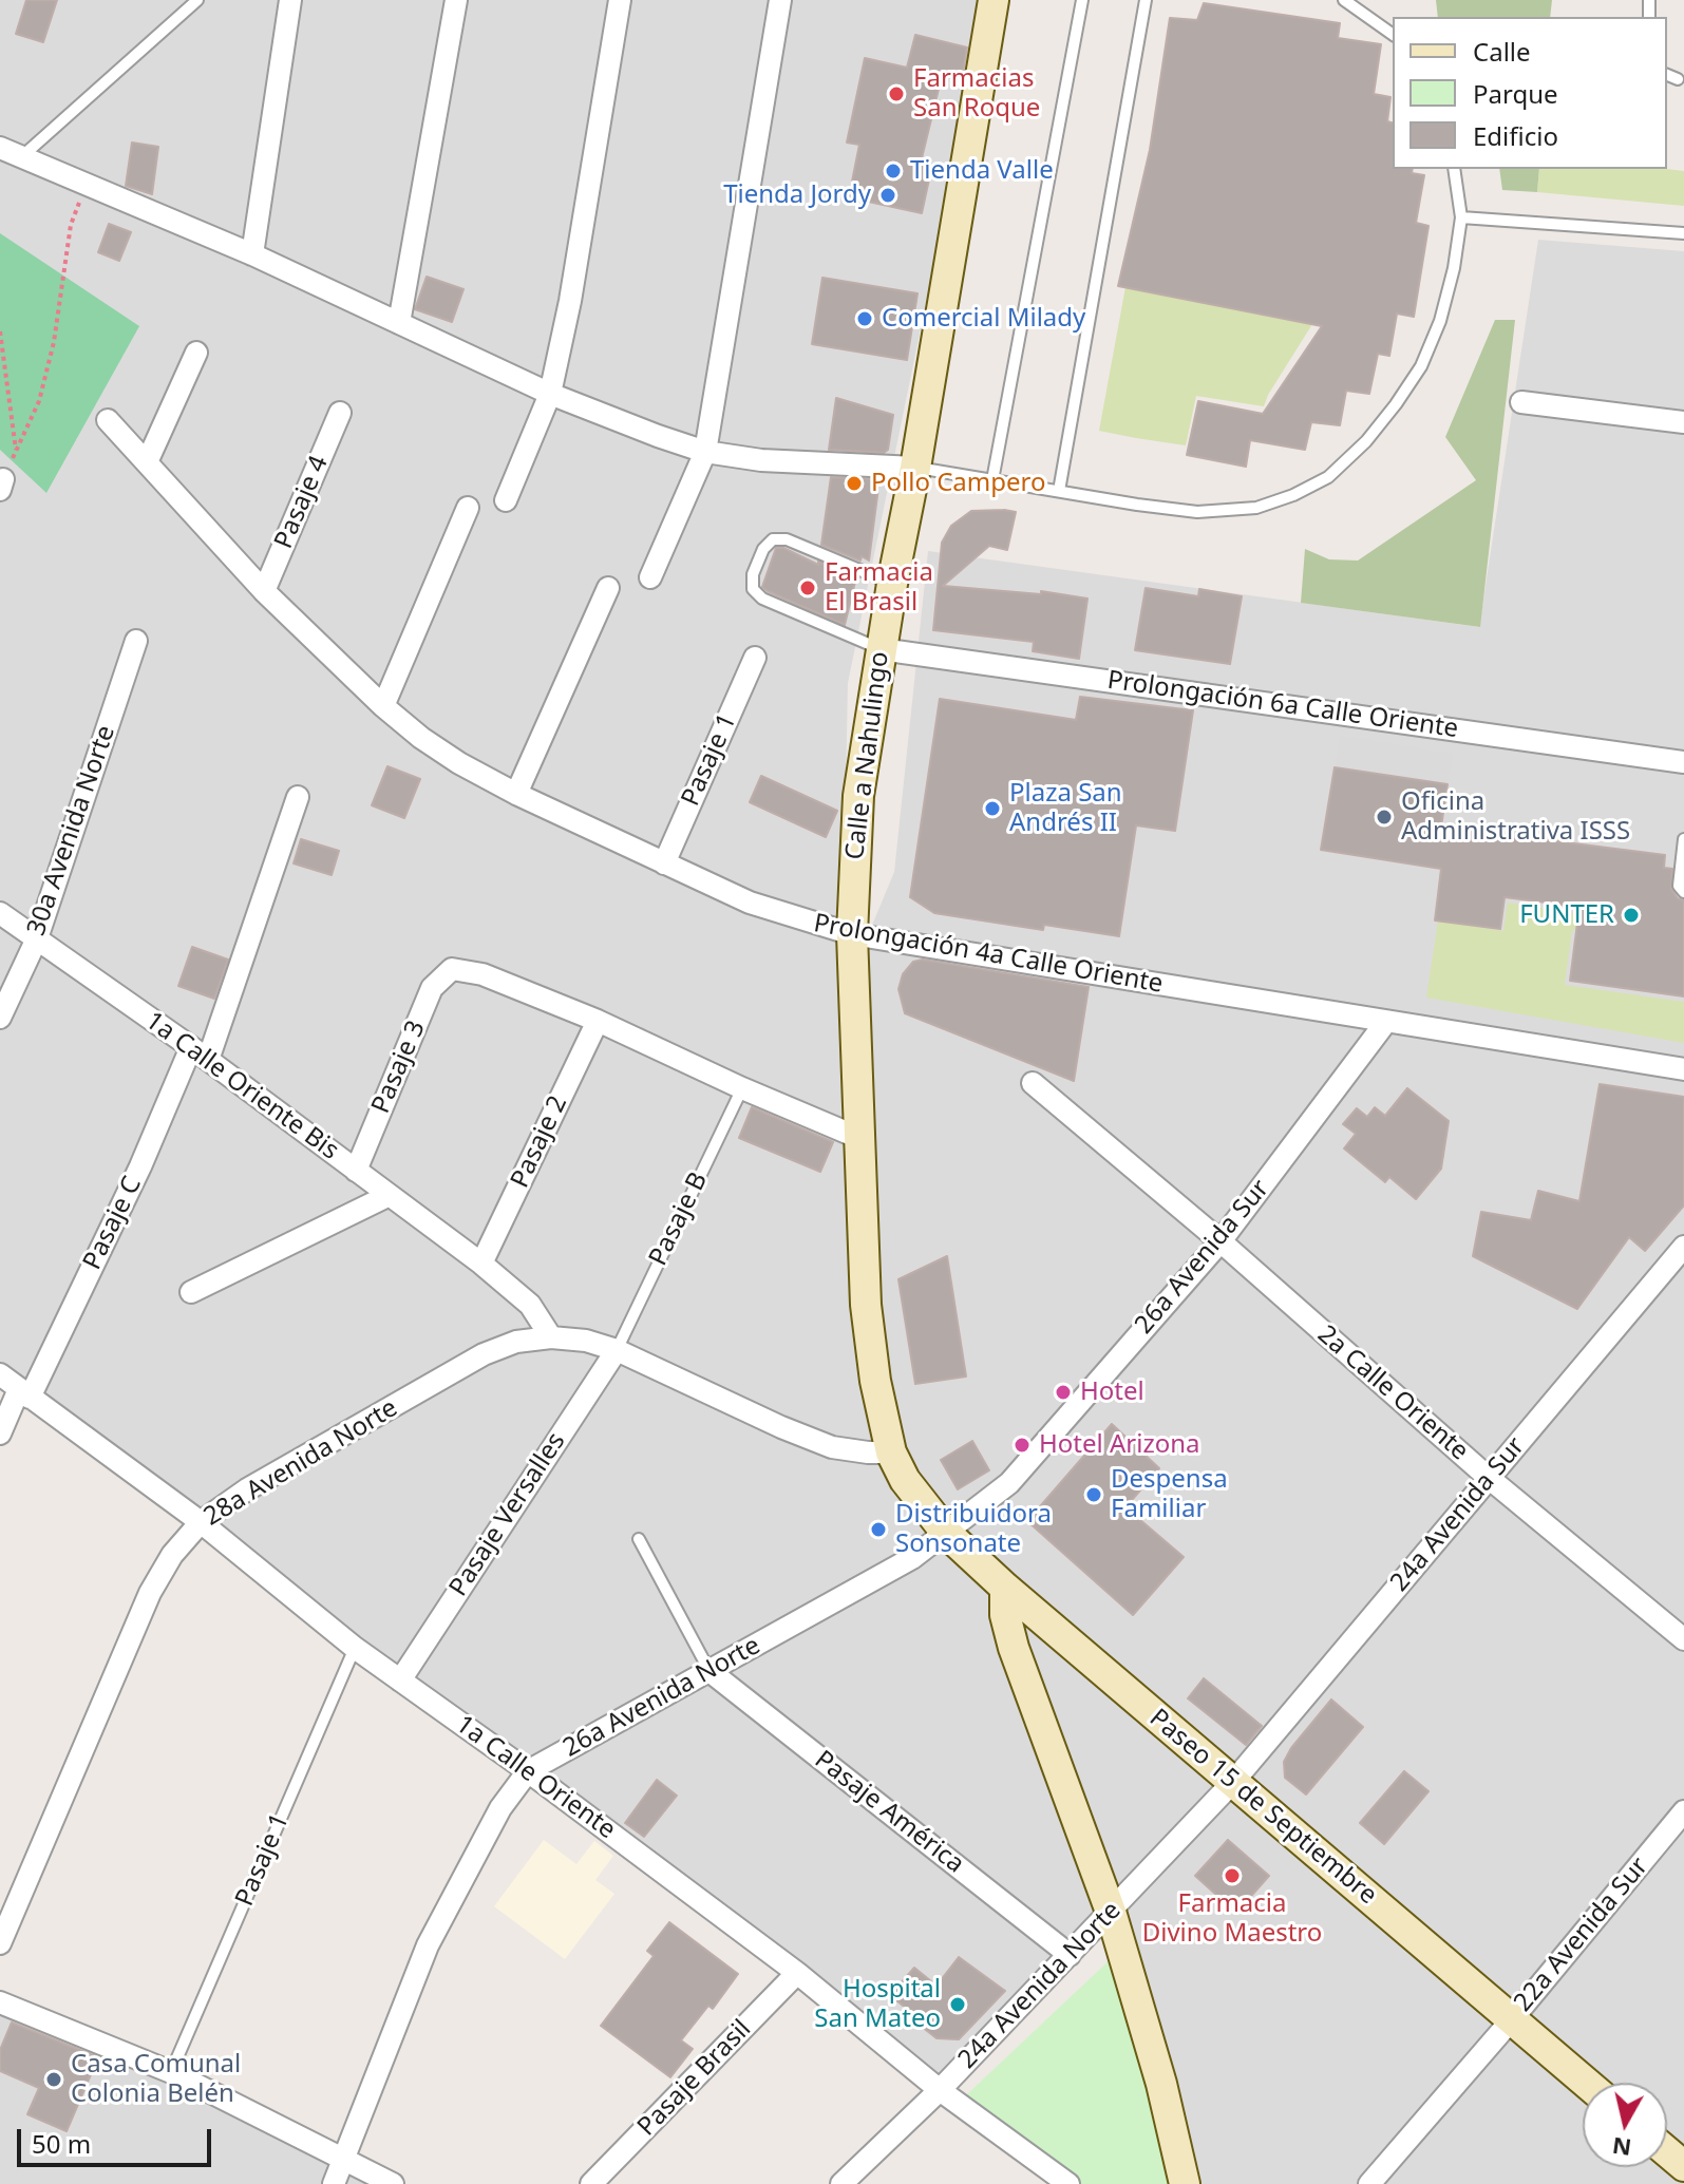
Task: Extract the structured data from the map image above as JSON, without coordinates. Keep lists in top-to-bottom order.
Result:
{
  "streets": {
    "street": [
      "Pasaje 4",
      "Prolongación 6a Calle Oriente",
      "Calle a Nahulingo",
      "Pasaje 1",
      "30a Avenida Norte",
      "Prolongación 4a Calle Oriente",
      "Pasaje 3",
      "1a Calle Oriente Bis",
      "Pasaje 2",
      "Pasaje C",
      "26a Avenida Sur",
      "2a Calle Oriente",
      "28a Avenida Norte",
      "Pasaje Versalles",
      "24a Avenida Sur",
      "26a Avenida Norte",
      "1a Calle Oriente",
      "Paseo 15 de Septiembre",
      "Pasaje América",
      "22a Avenida Sur",
      "24a Avenida Norte",
      "Pasaje Brasil"
    ],
    "lane": ["Pasaje B"]
  },
  "crossings": [
    ["Pasaje 4", "Prolongación 4a Calle Oriente"],
    ["Prolongación 6a Calle Oriente", "Calle a Nahulingo"],
    ["Calle a Nahulingo", "Prolongación 4a Calle Oriente"],
    ["Calle a Nahulingo", "28a Avenida Norte"],
    ["Calle a Nahulingo", "Paseo 15 de Septiembre"],
    ["Pasaje 1", "Prolongación 4a Calle Oriente"],
    ["Pasaje 1", "1a Calle Oriente"],
    ["30a Avenida Norte", "1a Calle Oriente Bis"],
    ["Prolongación 4a Calle Oriente", "26a Avenida Sur"],
    ["Pasaje 3", "1a Calle Oriente Bis"],
    ["Pasaje 3", "Pasaje 2"],
    ["1a Calle Oriente Bis", "Pasaje 2"],
    ["1a Calle Oriente Bis", "Pasaje C"],
    ["1a Calle Oriente Bis", "28a Avenida Norte"],
    ["Pasaje B", "28a Avenida Norte"],
    ["Pasaje B", "Pasaje Versalles"],
    ["Pasaje C", "1a Calle Oriente"],
    ["26a Avenida Sur", "2a Calle Oriente"],
    ["26a Avenida Sur", "26a Avenida Norte"],
    ["2a Calle Oriente", "24a Avenida Sur"],
    ["28a Avenida Norte", "Pasaje Versalles"],
    ["28a Avenida Norte", "1a Calle Oriente"],
    ["Pasaje Versalles", "1a Calle Oriente"],
    ["24a Avenida Sur", "Paseo 15 de Septiembre"],
    ["24a Avenida Sur", "24a Avenida Norte"],
    ["26a Avenida Norte", "1a Calle Oriente"],
    ["26a Avenida Norte", "Paseo 15 de Septiembre"],
    ["26a Avenida Norte", "Pasaje América"],
    ["1a Calle Oriente", "24a Avenida Norte"],
    ["1a Calle Oriente", "Pasaje Brasil"],
    ["Paseo 15 de Septiembre", "22a Avenida Sur"],
    ["Paseo 15 de Septiembre", "24a Avenida Norte"],
    ["Pasaje América", "24a Avenida Norte"]
  ],
  "places": [
    "Farmacias San Roque",
    "Tienda Valle",
    "Tienda Jordy",
    "Comercial Milady",
    "Pollo Campero",
    "Farmacia El Brasil",
    "Plaza San Andrés II",
    "Oficina Administrativa ISSS",
    "FUNTER",
    "Hotel",
    "Hotel Arizona",
    "Despensa Familiar",
    "Distribuidora Sonsonate",
    "Farmacia Divino Maestro",
    "Hospital San Mateo",
    "Casa Comunal Colonia Belén"
  ],
  "legend": ["Calle", "Parque", "Edificio"],
  "scale_bar": "50 m",
  "north": "bottom"
}
